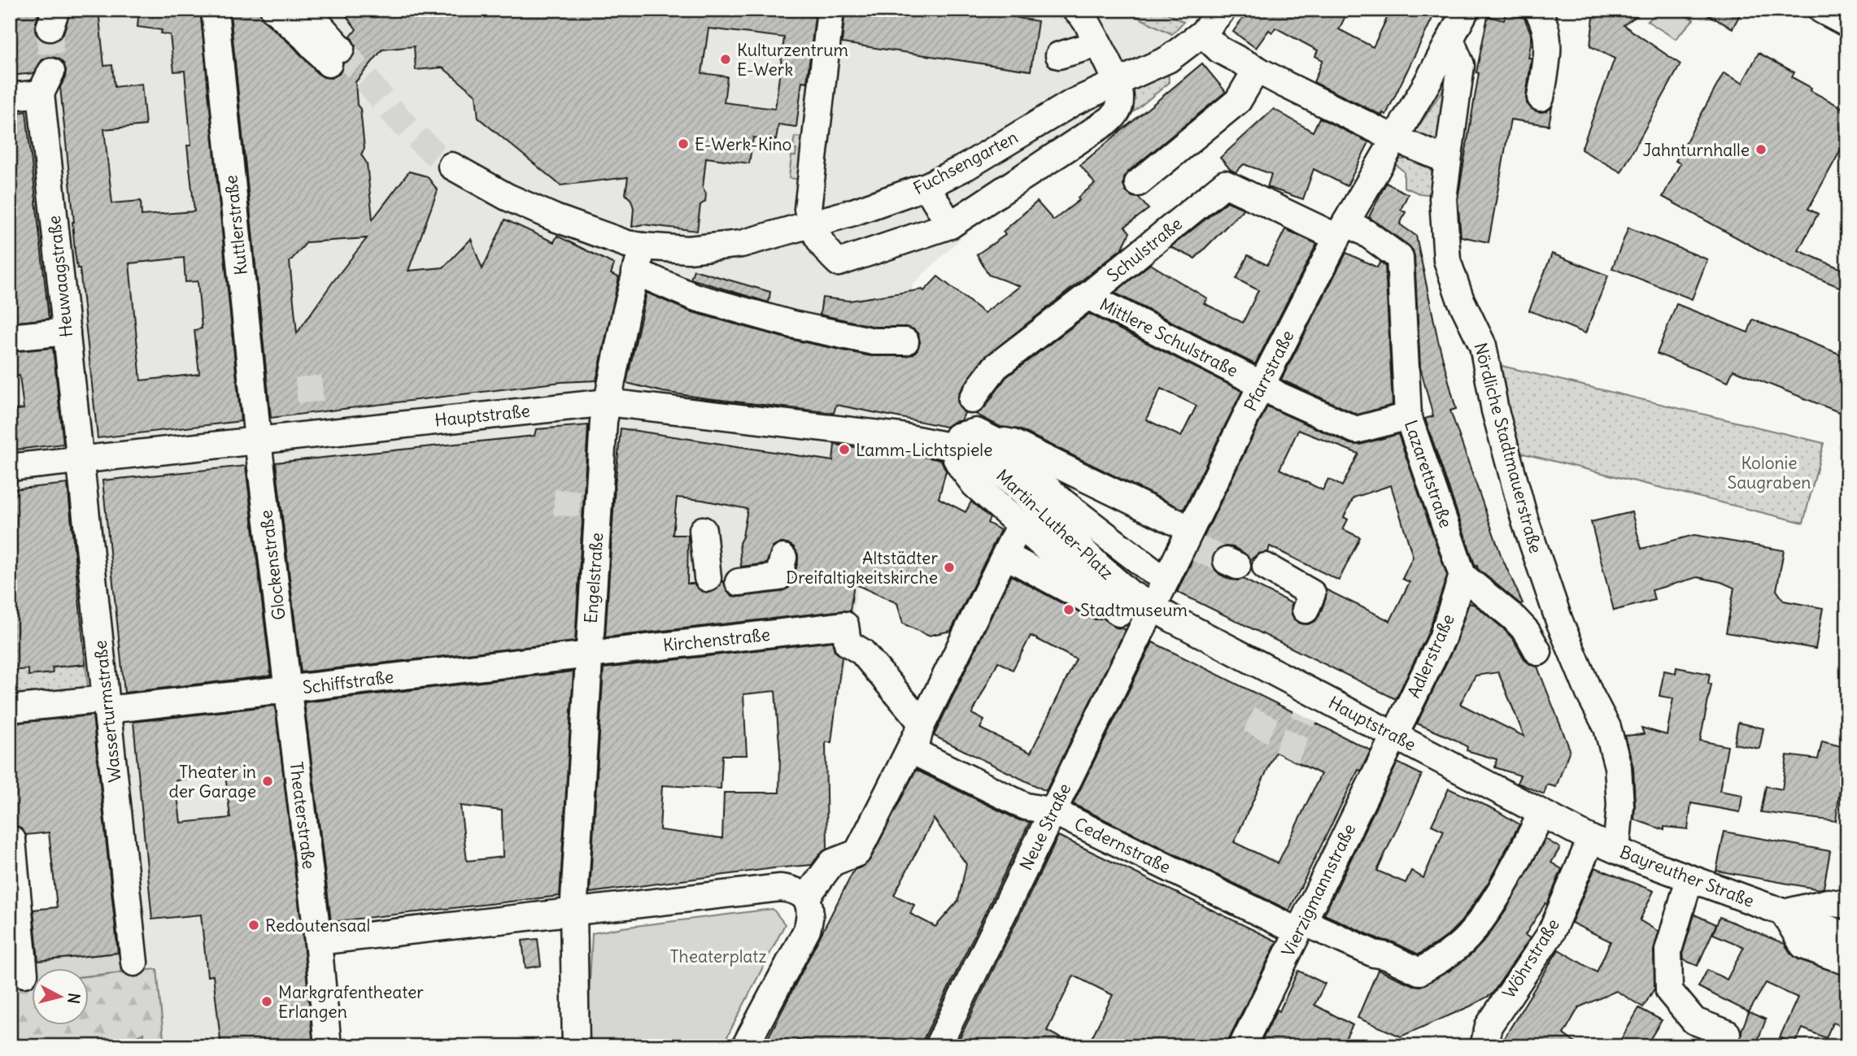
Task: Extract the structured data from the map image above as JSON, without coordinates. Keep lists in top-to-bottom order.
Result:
{
  "streets": {
    "street": [
      "Fuchsengarten",
      "Kuttlerstraße",
      "Schulstraße",
      "Heuwaagstraße",
      "Mittlere Schulstraße",
      "Pfarrstraße",
      "Hauptstraße",
      "Nördliche Stadtmauerstraße",
      "Lazarettstraße",
      "Martin-Luther-Platz",
      "Glockenstraße",
      "Engelstraße",
      "Kirchenstraße",
      "Adlerstraße",
      "Schiffstraße",
      "Wasserturmstraße",
      "Theaterstraße",
      "Neue Straße",
      "Cedernstraße",
      "Bayreuther Straße",
      "Vierzigmannstraße",
      "Wöhrstraße"
    ]
  },
  "crossings": [
    ["Fuchsengarten", "Engelstraße"],
    ["Kuttlerstraße", "Hauptstraße"],
    ["Kuttlerstraße", "Glockenstraße"],
    ["Schulstraße", "Mittlere Schulstraße"],
    ["Schulstraße", "Pfarrstraße"],
    ["Schulstraße", "Lazarettstraße"],
    ["Heuwaagstraße", "Hauptstraße"],
    ["Heuwaagstraße", "Wasserturmstraße"],
    ["Mittlere Schulstraße", "Pfarrstraße"],
    ["Mittlere Schulstraße", "Lazarettstraße"],
    ["Pfarrstraße", "Hauptstraße"],
    ["Pfarrstraße", "Nördliche Stadtmauerstraße"],
    ["Pfarrstraße", "Lazarettstraße"],
    ["Pfarrstraße", "Martin-Luther-Platz"],
    ["Pfarrstraße", "Neue Straße"],
    ["Hauptstraße", "Martin-Luther-Platz"],
    ["Hauptstraße", "Glockenstraße"],
    ["Hauptstraße", "Engelstraße"],
    ["Hauptstraße", "Adlerstraße"],
    ["Hauptstraße", "Wasserturmstraße"],
    ["Hauptstraße", "Neue Straße"],
    ["Hauptstraße", "Cedernstraße"],
    ["Hauptstraße", "Bayreuther Straße"],
    ["Hauptstraße", "Vierzigmannstraße"],
    ["Hauptstraße", "Wöhrstraße"],
    ["Nördliche Stadtmauerstraße", "Bayreuther Straße"],
    ["Lazarettstraße", "Adlerstraße"],
    ["Martin-Luther-Platz", "Neue Straße"],
    ["Glockenstraße", "Schiffstraße"],
    ["Glockenstraße", "Theaterstraße"],
    ["Engelstraße", "Kirchenstraße"],
    ["Engelstraße", "Schiffstraße"],
    ["Kirchenstraße", "Schiffstraße"],
    ["Kirchenstraße", "Cedernstraße"],
    ["Adlerstraße", "Vierzigmannstraße"],
    ["Schiffstraße", "Wasserturmstraße"],
    ["Schiffstraße", "Theaterstraße"],
    ["Neue Straße", "Cedernstraße"],
    ["Cedernstraße", "Vierzigmannstraße"],
    ["Bayreuther Straße", "Wöhrstraße"]
  ],
  "parks": ["Kolonie Saugraben", "Theaterplatz"],
  "places": [
    "Kulturzentrum E-Werk",
    "E-Werk-Kino",
    "Jahnturnhalle",
    "Lamm-Lichtspiele",
    "Altstädter Dreifaltigkeitskirche",
    "Stadtmuseum",
    "Theater in der Garage",
    "Redoutensaal",
    "Markgrafentheater Erlangen"
  ],
  "north": "right"
}
